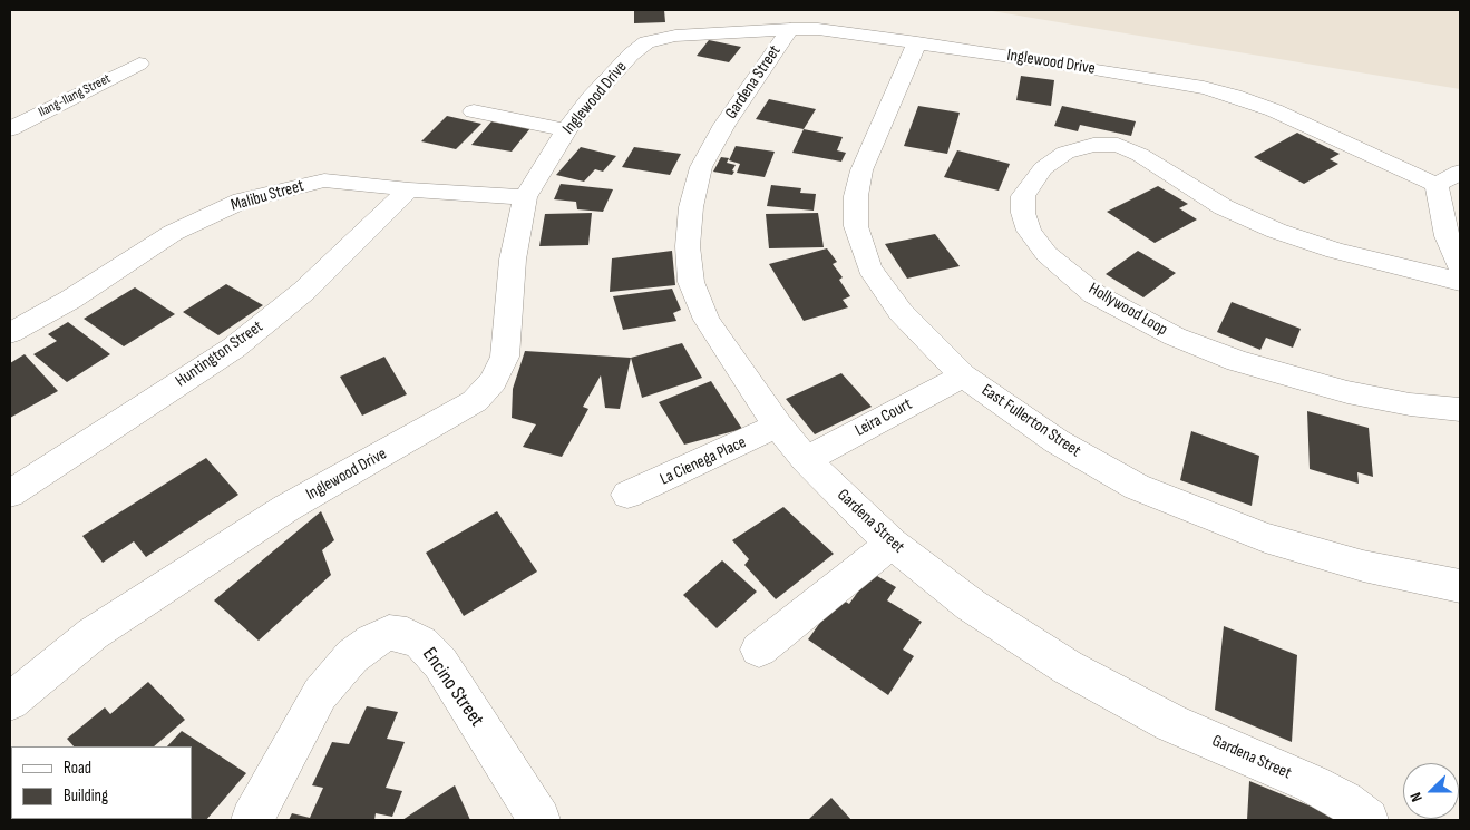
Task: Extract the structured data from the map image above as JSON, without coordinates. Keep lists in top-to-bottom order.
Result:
{
  "streets": {
    "street": [
      "Inglewood Drive",
      "Gardena Street",
      "Ilang-Ilang Street",
      "Malibu Street",
      "Hollywood Loop",
      "Huntington Street",
      "Leira Court",
      "East Fullerton Street",
      "La Cienega Place",
      "Encino Street"
    ]
  },
  "crossings": [
    ["Inglewood Drive", "Gardena Street"],
    ["Inglewood Drive", "Malibu Street"],
    ["Inglewood Drive", "East Fullerton Street"],
    ["Gardena Street", "Leira Court"],
    ["Gardena Street", "La Cienega Place"],
    ["Malibu Street", "Huntington Street"],
    ["Leira Court", "East Fullerton Street"]
  ],
  "legend": ["Road", "Building"],
  "north": "left"
}
